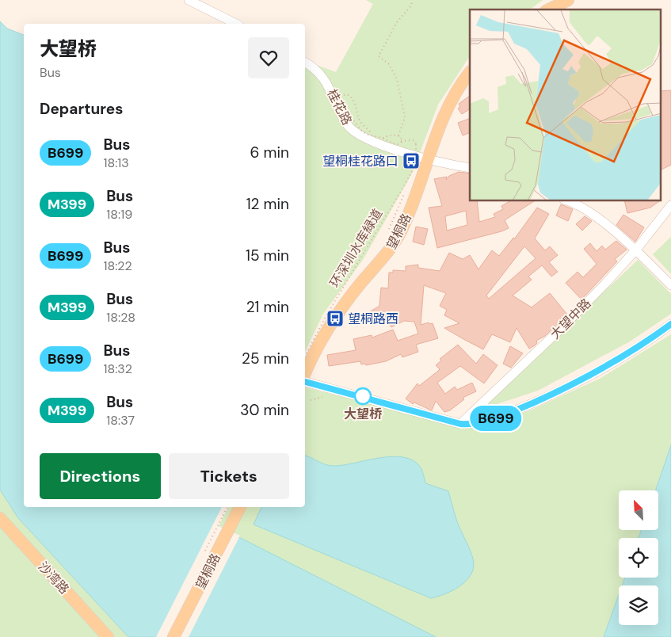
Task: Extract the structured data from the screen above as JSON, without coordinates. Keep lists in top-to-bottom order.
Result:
{
  "streets": {
    "main road": ["望桐路", "沙湾路"],
    "street": ["桂花路", "大望中路"],
    "path": ["环深圳水库緑道"]
  },
  "crossings": [
    ["桂花路", "望桐路"]
  ],
  "places": {
    "bus stop": ["望桐桂花路口", "望桐路西"],
    "other": ["大望桥"]
  },
  "lines": ["bus line B699"],
  "north": "top left",
  "page": {
    "on_map": "B699",
    "heading": [
      ["大望桥", "Bus"],
      "Departures"
    ],
    "list": [
      {
        "mark": "B699",
        "name": "Bus",
        "note": "18:13",
        "value": "6 min"
      },
      {
        "mark": "M399",
        "name": "Bus",
        "note": "18:19",
        "value": "12 min"
      },
      {
        "mark": "B699",
        "name": "Bus",
        "note": "18:22",
        "value": "15 min"
      },
      {
        "mark": "M399",
        "name": "Bus",
        "note": "18:28",
        "value": "21 min"
      },
      {
        "mark": "B699",
        "name": "Bus",
        "note": "18:32",
        "value": "25 min"
      },
      {
        "mark": "M399",
        "name": "Bus",
        "note": "18:37",
        "value": "30 min"
      }
    ],
    "buttons": ["Directions", "Tickets"]
  }
}
